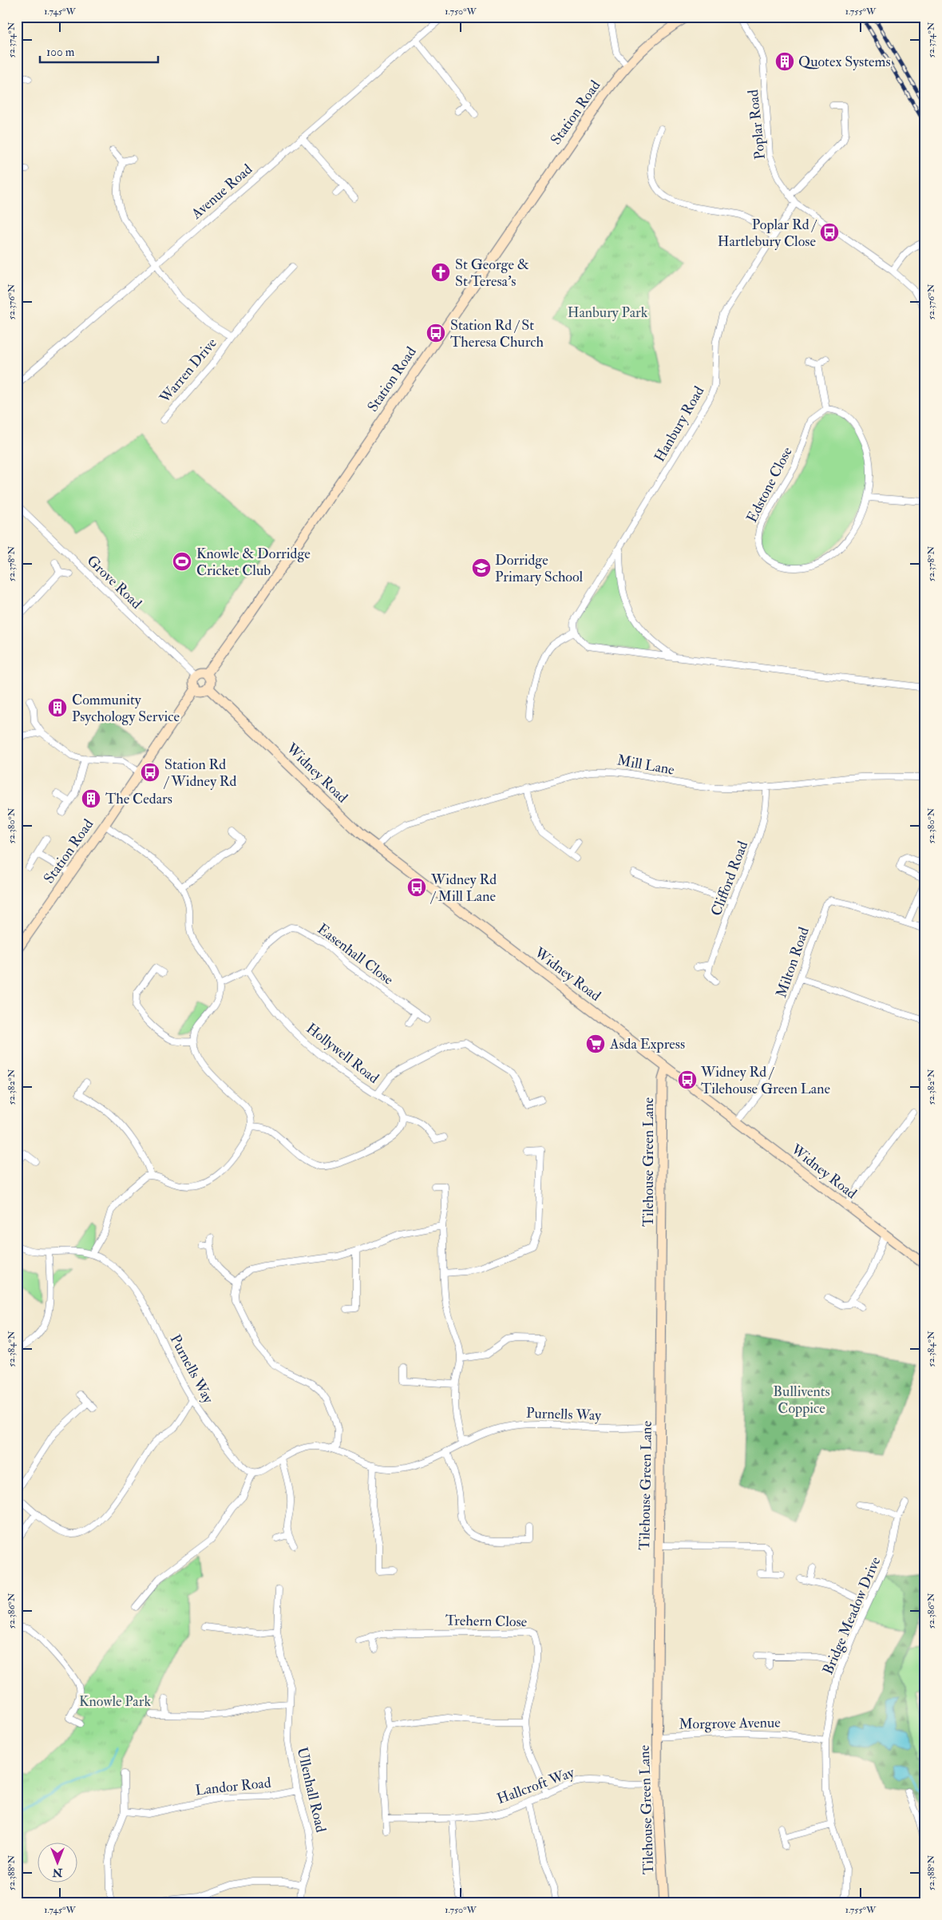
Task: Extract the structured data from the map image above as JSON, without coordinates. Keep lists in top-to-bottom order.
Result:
{
  "streets": {
    "street": [
      "Station Road",
      "Poplar Road",
      "Avenue Road",
      "Warren Drive",
      "Hanbury Road",
      "Edstone Close",
      "Grove Road",
      "Mill Lane",
      "Widney Road",
      "Clifford Road",
      "Easenhall Close",
      "Milton Road",
      "Hollywell Road",
      "Tilehouse Green Lane",
      "Purnells Way",
      "Bridge Meadow Drive",
      "Trehern Close",
      "Morgrove Avenue",
      "Hallcroft Way",
      "Landor Road",
      "Ullenhall Road"
    ]
  },
  "crossings": [
    ["Station Road", "Grove Road"],
    ["Station Road", "Widney Road"],
    ["Poplar Road", "Hanbury Road"],
    ["Avenue Road", "Warren Drive"],
    ["Grove Road", "Widney Road"],
    ["Mill Lane", "Widney Road"],
    ["Mill Lane", "Clifford Road"],
    ["Widney Road", "Milton Road"],
    ["Widney Road", "Tilehouse Green Lane"],
    ["Easenhall Close", "Hollywell Road"],
    ["Tilehouse Green Lane", "Purnells Way"],
    ["Tilehouse Green Lane", "Morgrove Avenue"],
    ["Tilehouse Green Lane", "Hallcroft Way"],
    ["Bridge Meadow Drive", "Morgrove Avenue"],
    ["Landor Road", "Ullenhall Road"]
  ],
  "parks": ["Hanbury Park", "Bullivents Coppice", "Knowle Park"],
  "places": {
    "building": ["Quotex Systems", "Community Psychology Service", "The Cedars"],
    "bus stop": [
      "Poplar Rd / Hartlebury Close",
      "Station Rd / St Theresa Church",
      "Station Rd / Widney Rd",
      "Widney Rd / Mill Lane",
      "Widney Rd / Tilehouse Green Lane"
    ],
    "church": ["St George & St Teresa's"],
    "sports": ["Knowle & Dorridge Cricket Club"],
    "school or university": ["Dorridge Primary School"],
    "supermarket": ["Asda Express"]
  },
  "scale_bar": "100 m",
  "north": "bottom",
  "coordinates": [
    "1.745°W",
    "1.750°W",
    "1.755°W",
    "52.374°N",
    "52.376°N",
    "52.378°N",
    "52.380°N",
    "52.382°N",
    "52.384°N",
    "52.386°N",
    "52.388°N"
  ]
}
